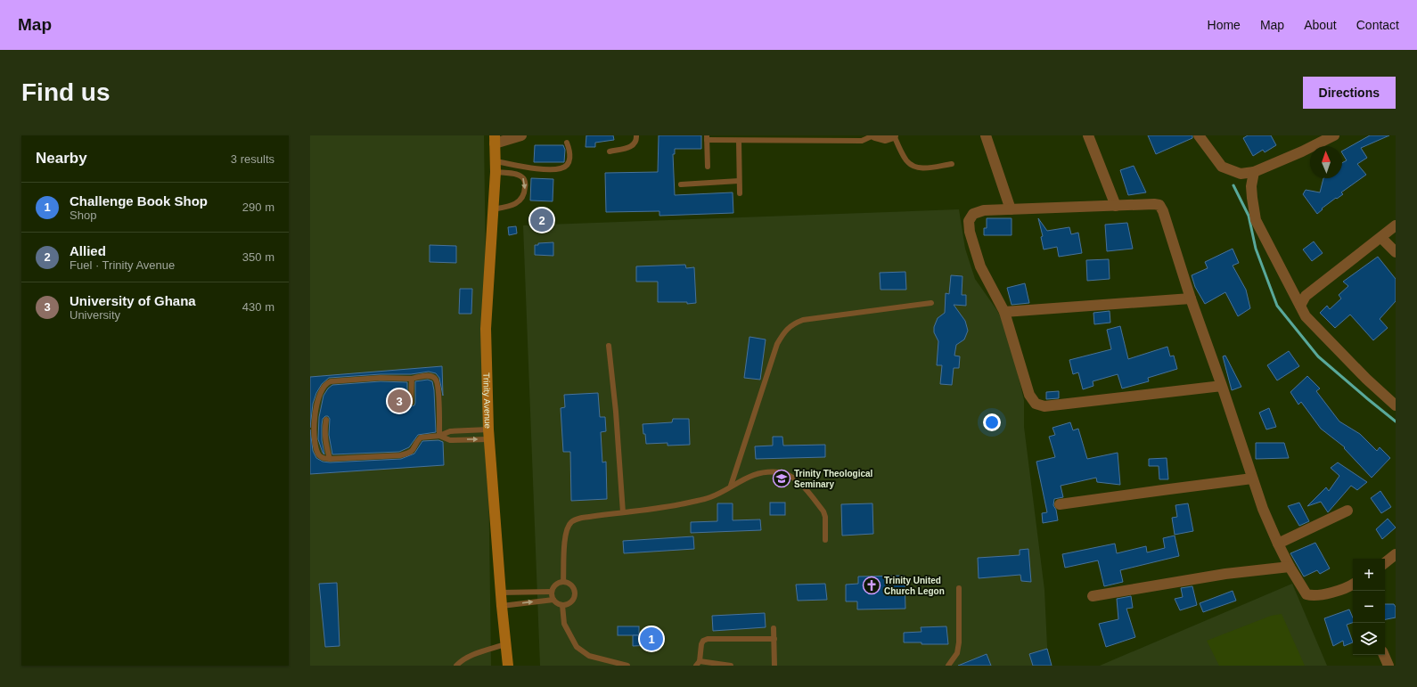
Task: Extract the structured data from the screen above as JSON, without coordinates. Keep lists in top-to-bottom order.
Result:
{
  "streets": {
    "street": ["Trinity Avenue"]
  },
  "places": {
    "school or university": ["Trinity Theological Seminary"],
    "church": ["Trinity United Church Legon"]
  },
  "north": "top",
  "page": {
    "header": "Map",
    "nav": [
      "Home",
      "Map",
      "About",
      "Contact"
    ],
    "buttons": "Directions",
    "title": "Find us",
    "heading": ["Nearby", "3 results"],
    "list": [
      {
        "mark": "1",
        "name": "Challenge Book Shop",
        "note": "Shop",
        "value": "290 m"
      },
      {
        "mark": "2",
        "name": "Allied",
        "note": "Fuel · Trinity Avenue",
        "value": "350 m"
      },
      {
        "mark": "3",
        "name": "University of Ghana",
        "note": "University",
        "value": "430 m"
      }
    ],
    "pins": ["2", "3", "1"],
    "map_buttons": ["+", "−"]
  }
}
